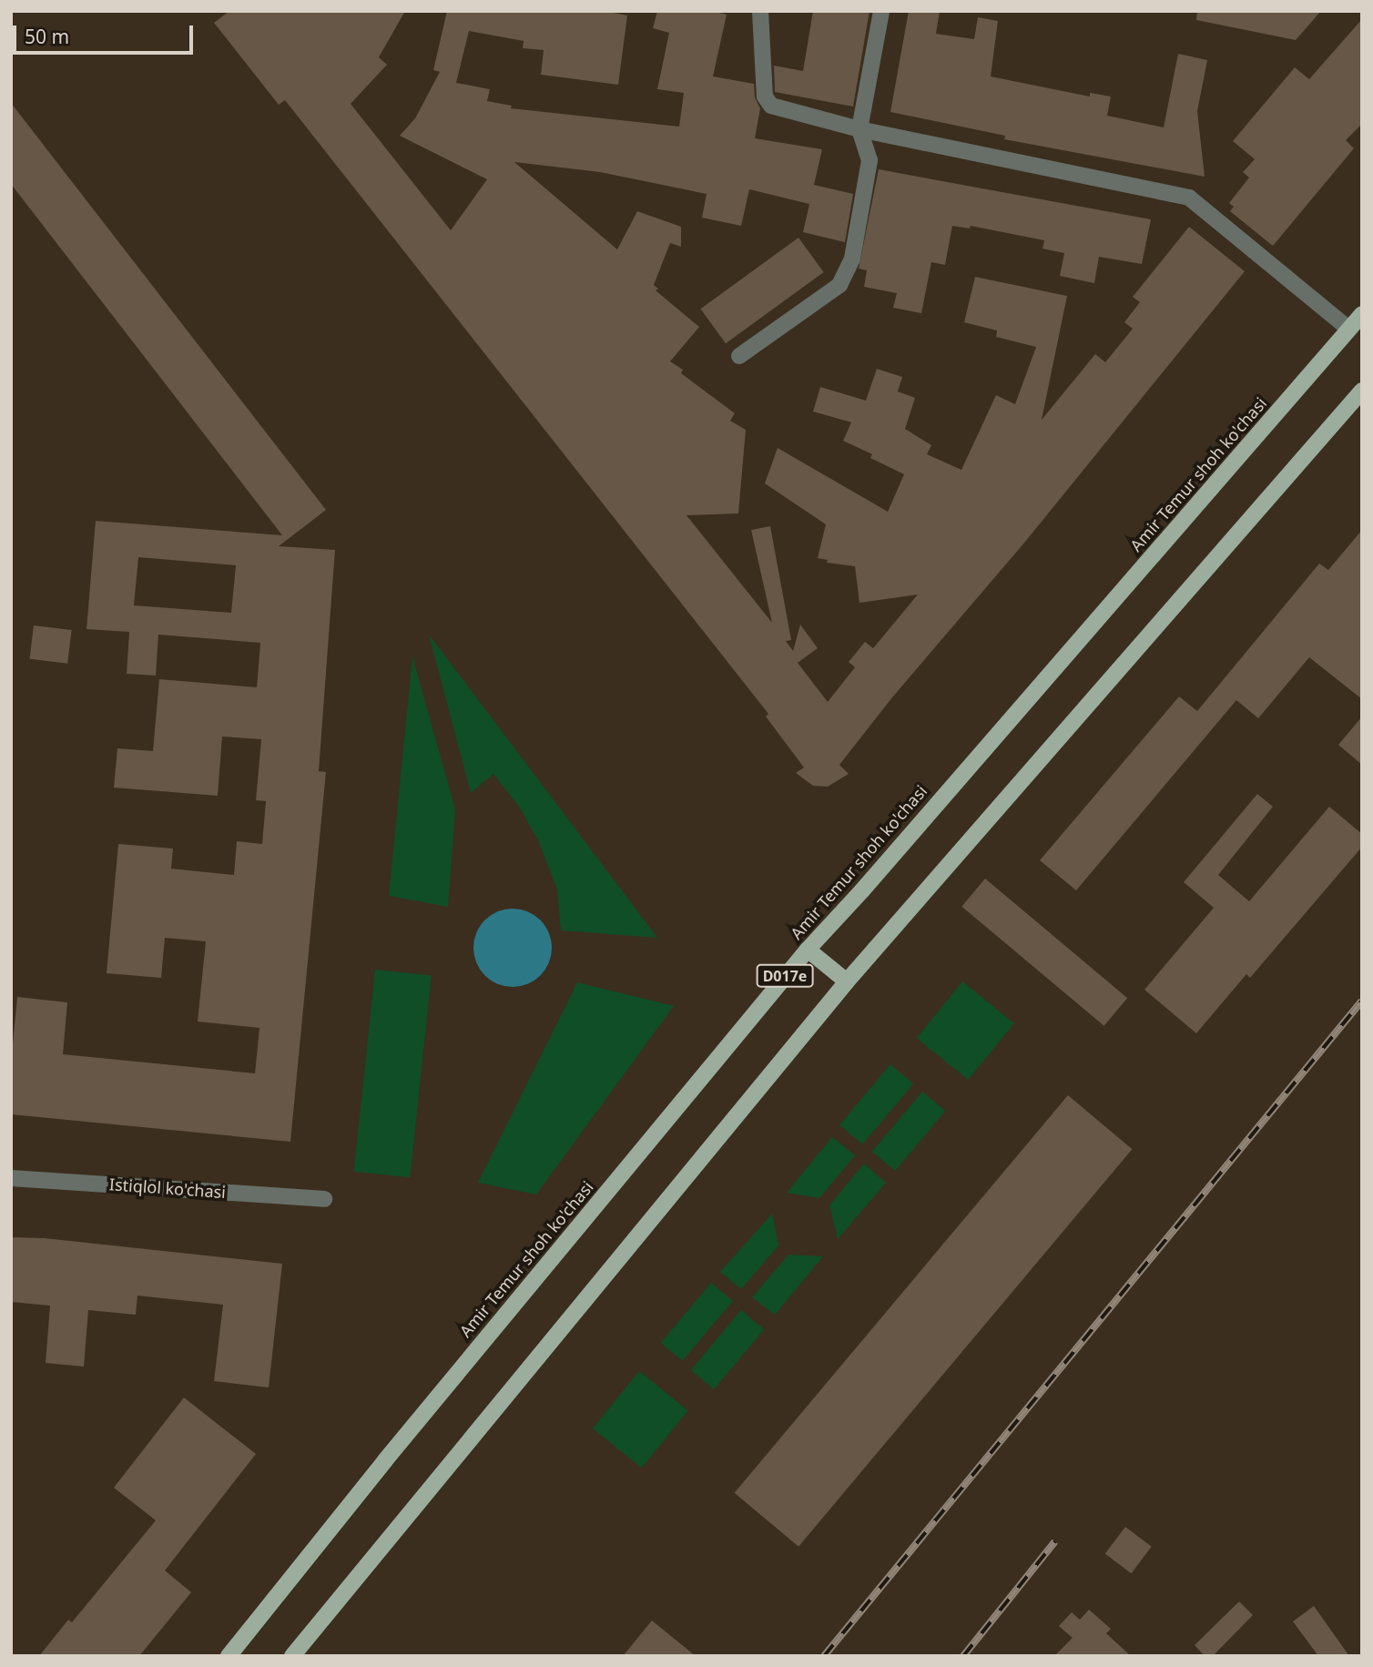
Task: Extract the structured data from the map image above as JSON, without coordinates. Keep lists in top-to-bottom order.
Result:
{
  "streets": {
    "main road": ["Amir Temur shoh ko'chasi", "D017e"],
    "street": ["Istiqlol ko'chasi"]
  },
  "scale_bar": "50 m"
}
